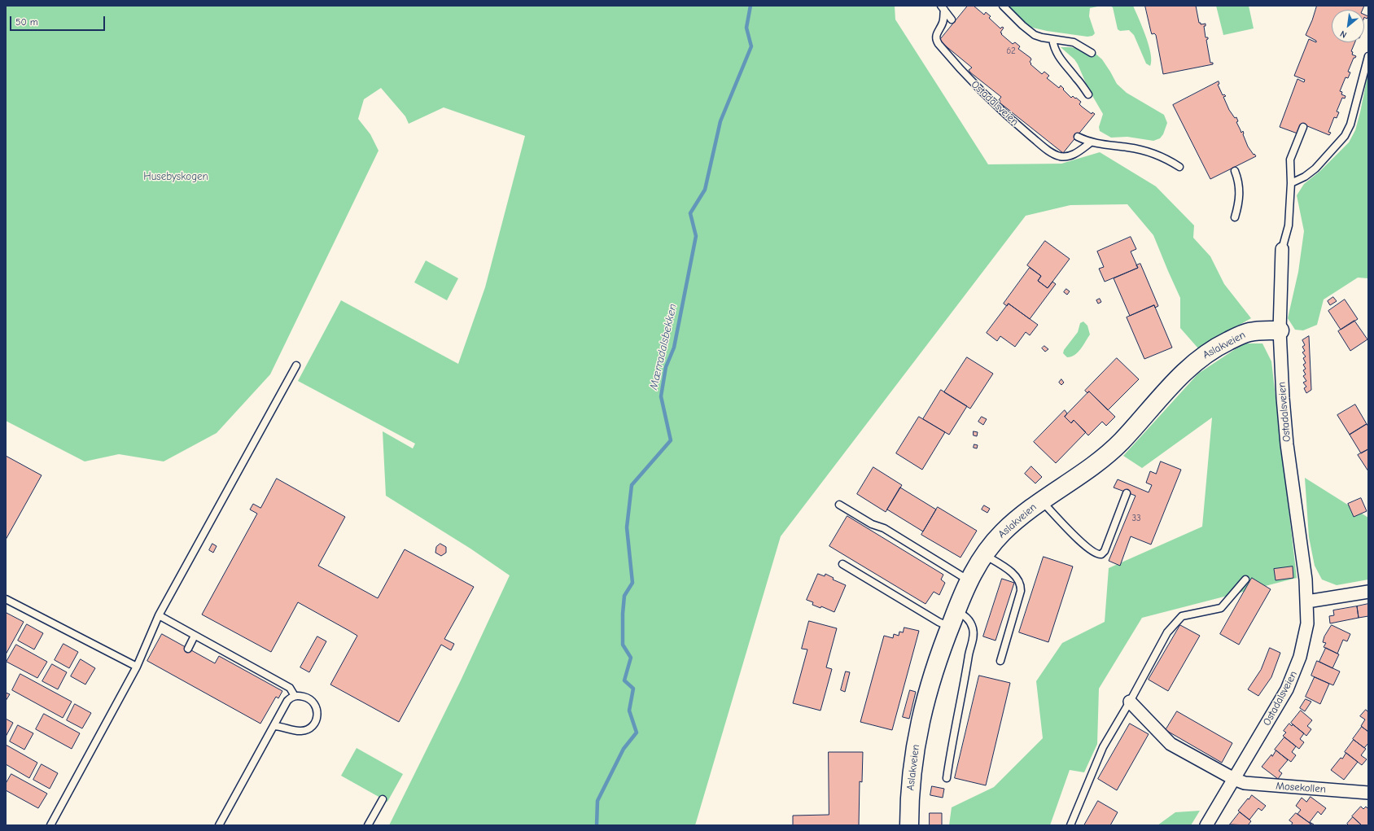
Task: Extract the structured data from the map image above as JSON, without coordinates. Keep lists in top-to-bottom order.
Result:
{
  "streets": {
    "street": ["Ostadalsveien", "Aslakveien", "Mosekollen"]
  },
  "crossings": [
    ["Ostadalsveien", "Aslakveien"],
    ["Ostadalsveien", "Mosekollen"]
  ],
  "water": ["Mærradalsbekken"],
  "parks": ["Husebyskogen"],
  "house_numbers": ["62", "33"],
  "scale_bar": "50 m",
  "north": "bottom left"
}
